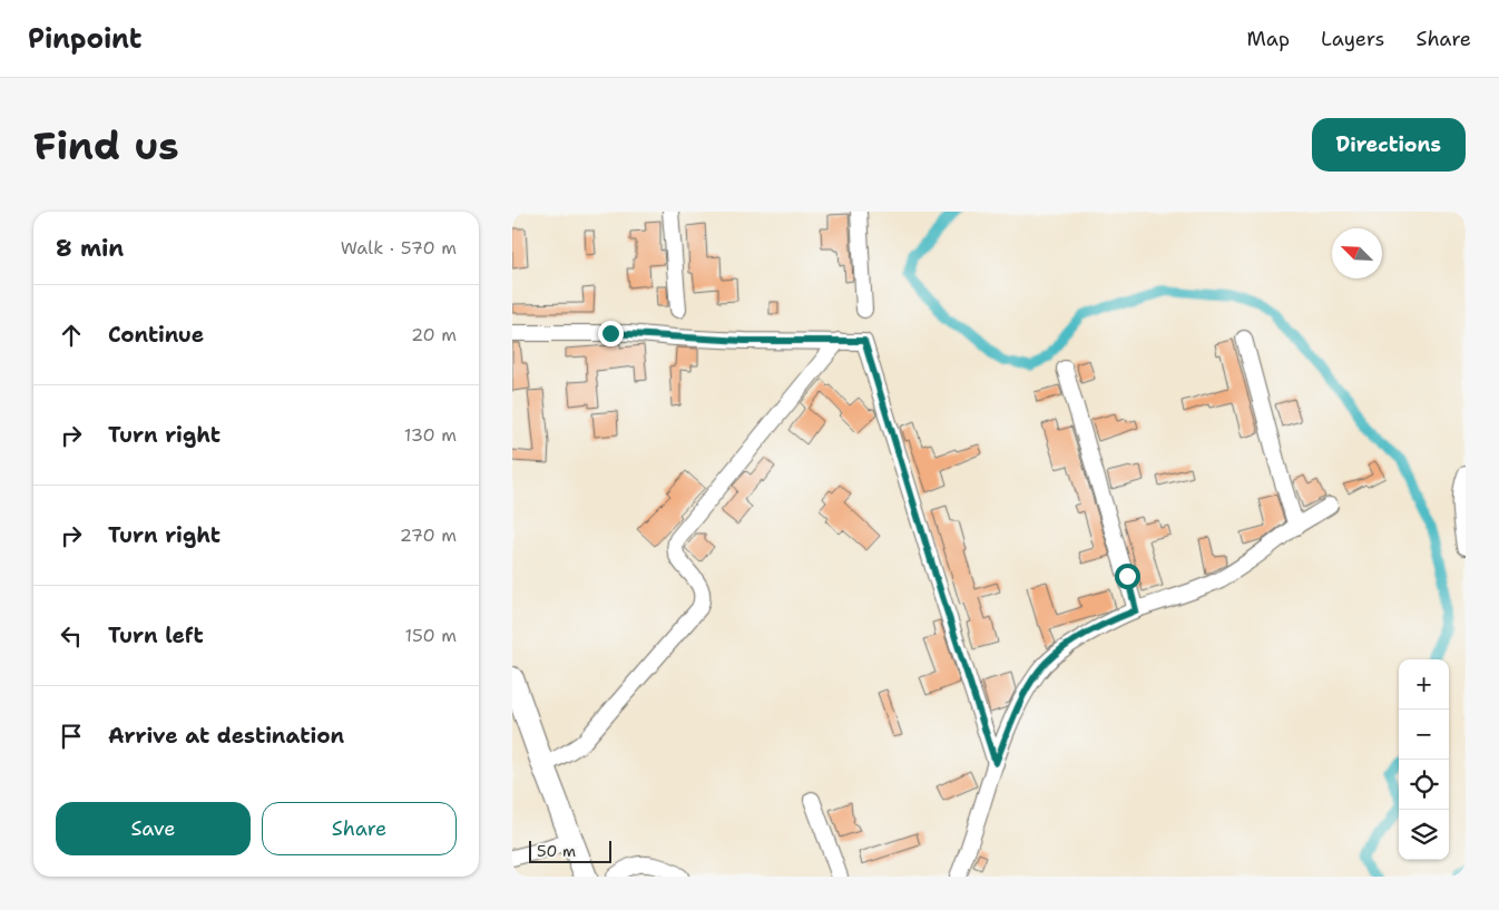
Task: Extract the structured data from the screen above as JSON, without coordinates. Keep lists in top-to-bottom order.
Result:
{
  "scale_bar": "50 m",
  "north": "top left",
  "page": {
    "header": "Pinpoint",
    "nav": ["Map", "Layers", "Share"],
    "buttons": [
      "Directions",
      ["Save", "Share"]
    ],
    "title": "Find us",
    "heading": ["8 min", "Walk · 570 m"],
    "list": [
      ["Continue", "20 m"],
      ["Turn right", "130 m"],
      ["Turn right", "270 m"],
      ["Turn left", "150 m"],
      "Arrive at destination"
    ],
    "map_buttons": ["+", "−"],
    "scale": "50 m"
  }
}
